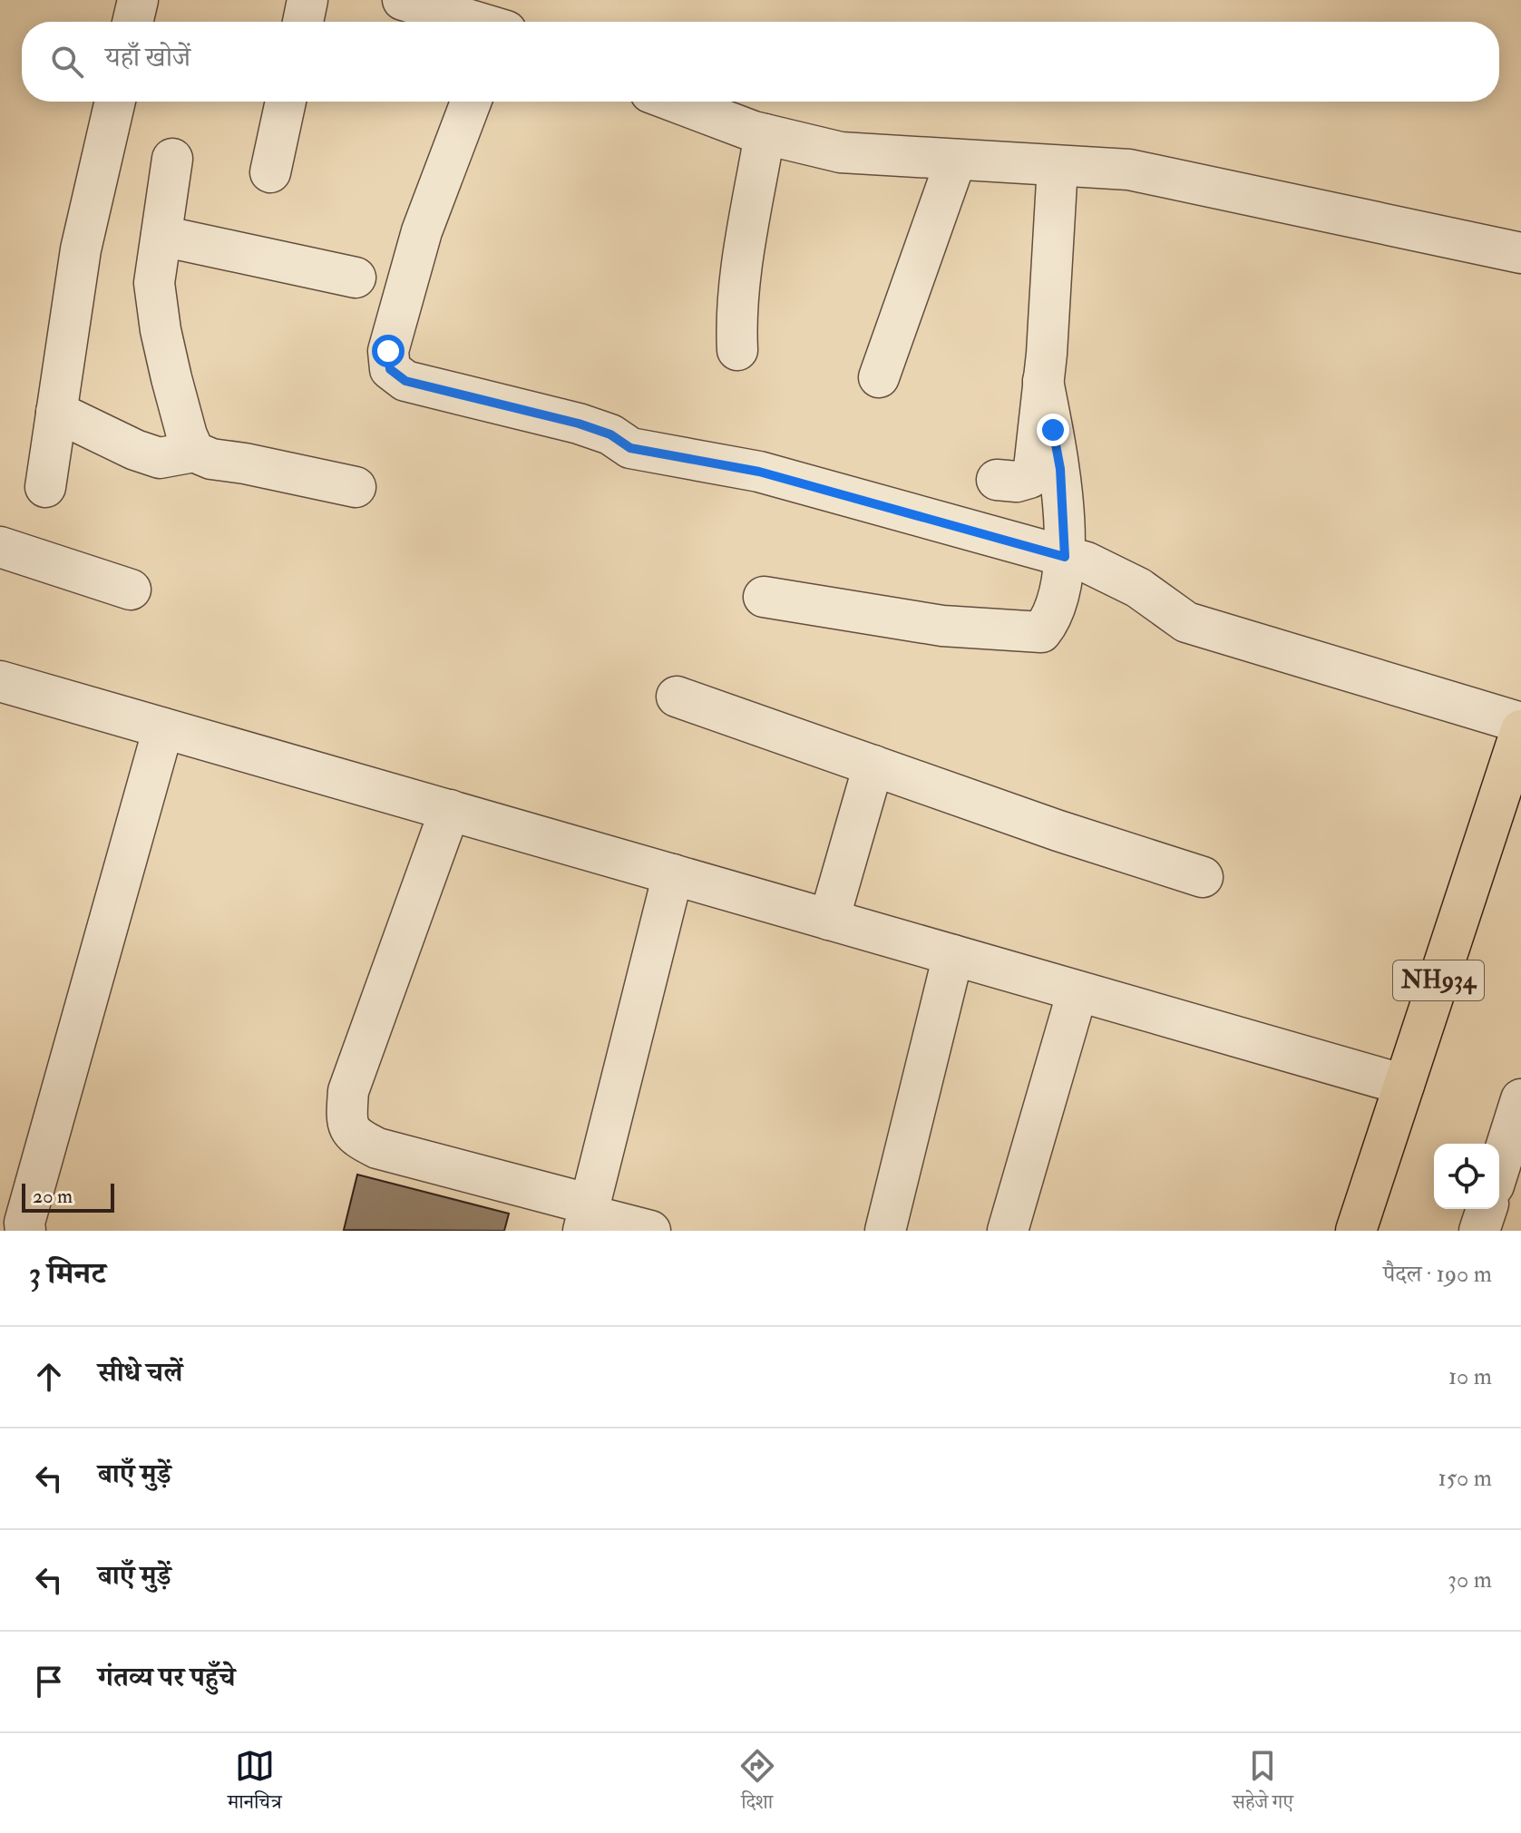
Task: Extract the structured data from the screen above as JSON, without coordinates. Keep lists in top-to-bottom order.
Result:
{
  "streets": {
    "highway": ["NH934"]
  },
  "scale_bar": "20 m",
  "page": {
    "search": "यहाँ खोजें",
    "scale": "20 m",
    "heading": ["3 मिनट", "पैदल · 190 m"],
    "list": [
      ["सीधे चलें", "10 m"],
      ["बाएँ मुड़ें", "150 m"],
      ["बाएँ मुड़ें", "30 m"],
      "गंतव्य पर पहुँचे"
    ],
    "nav": ["मानचित्र", "दिशा", "सहेजे गए"]
  }
}
